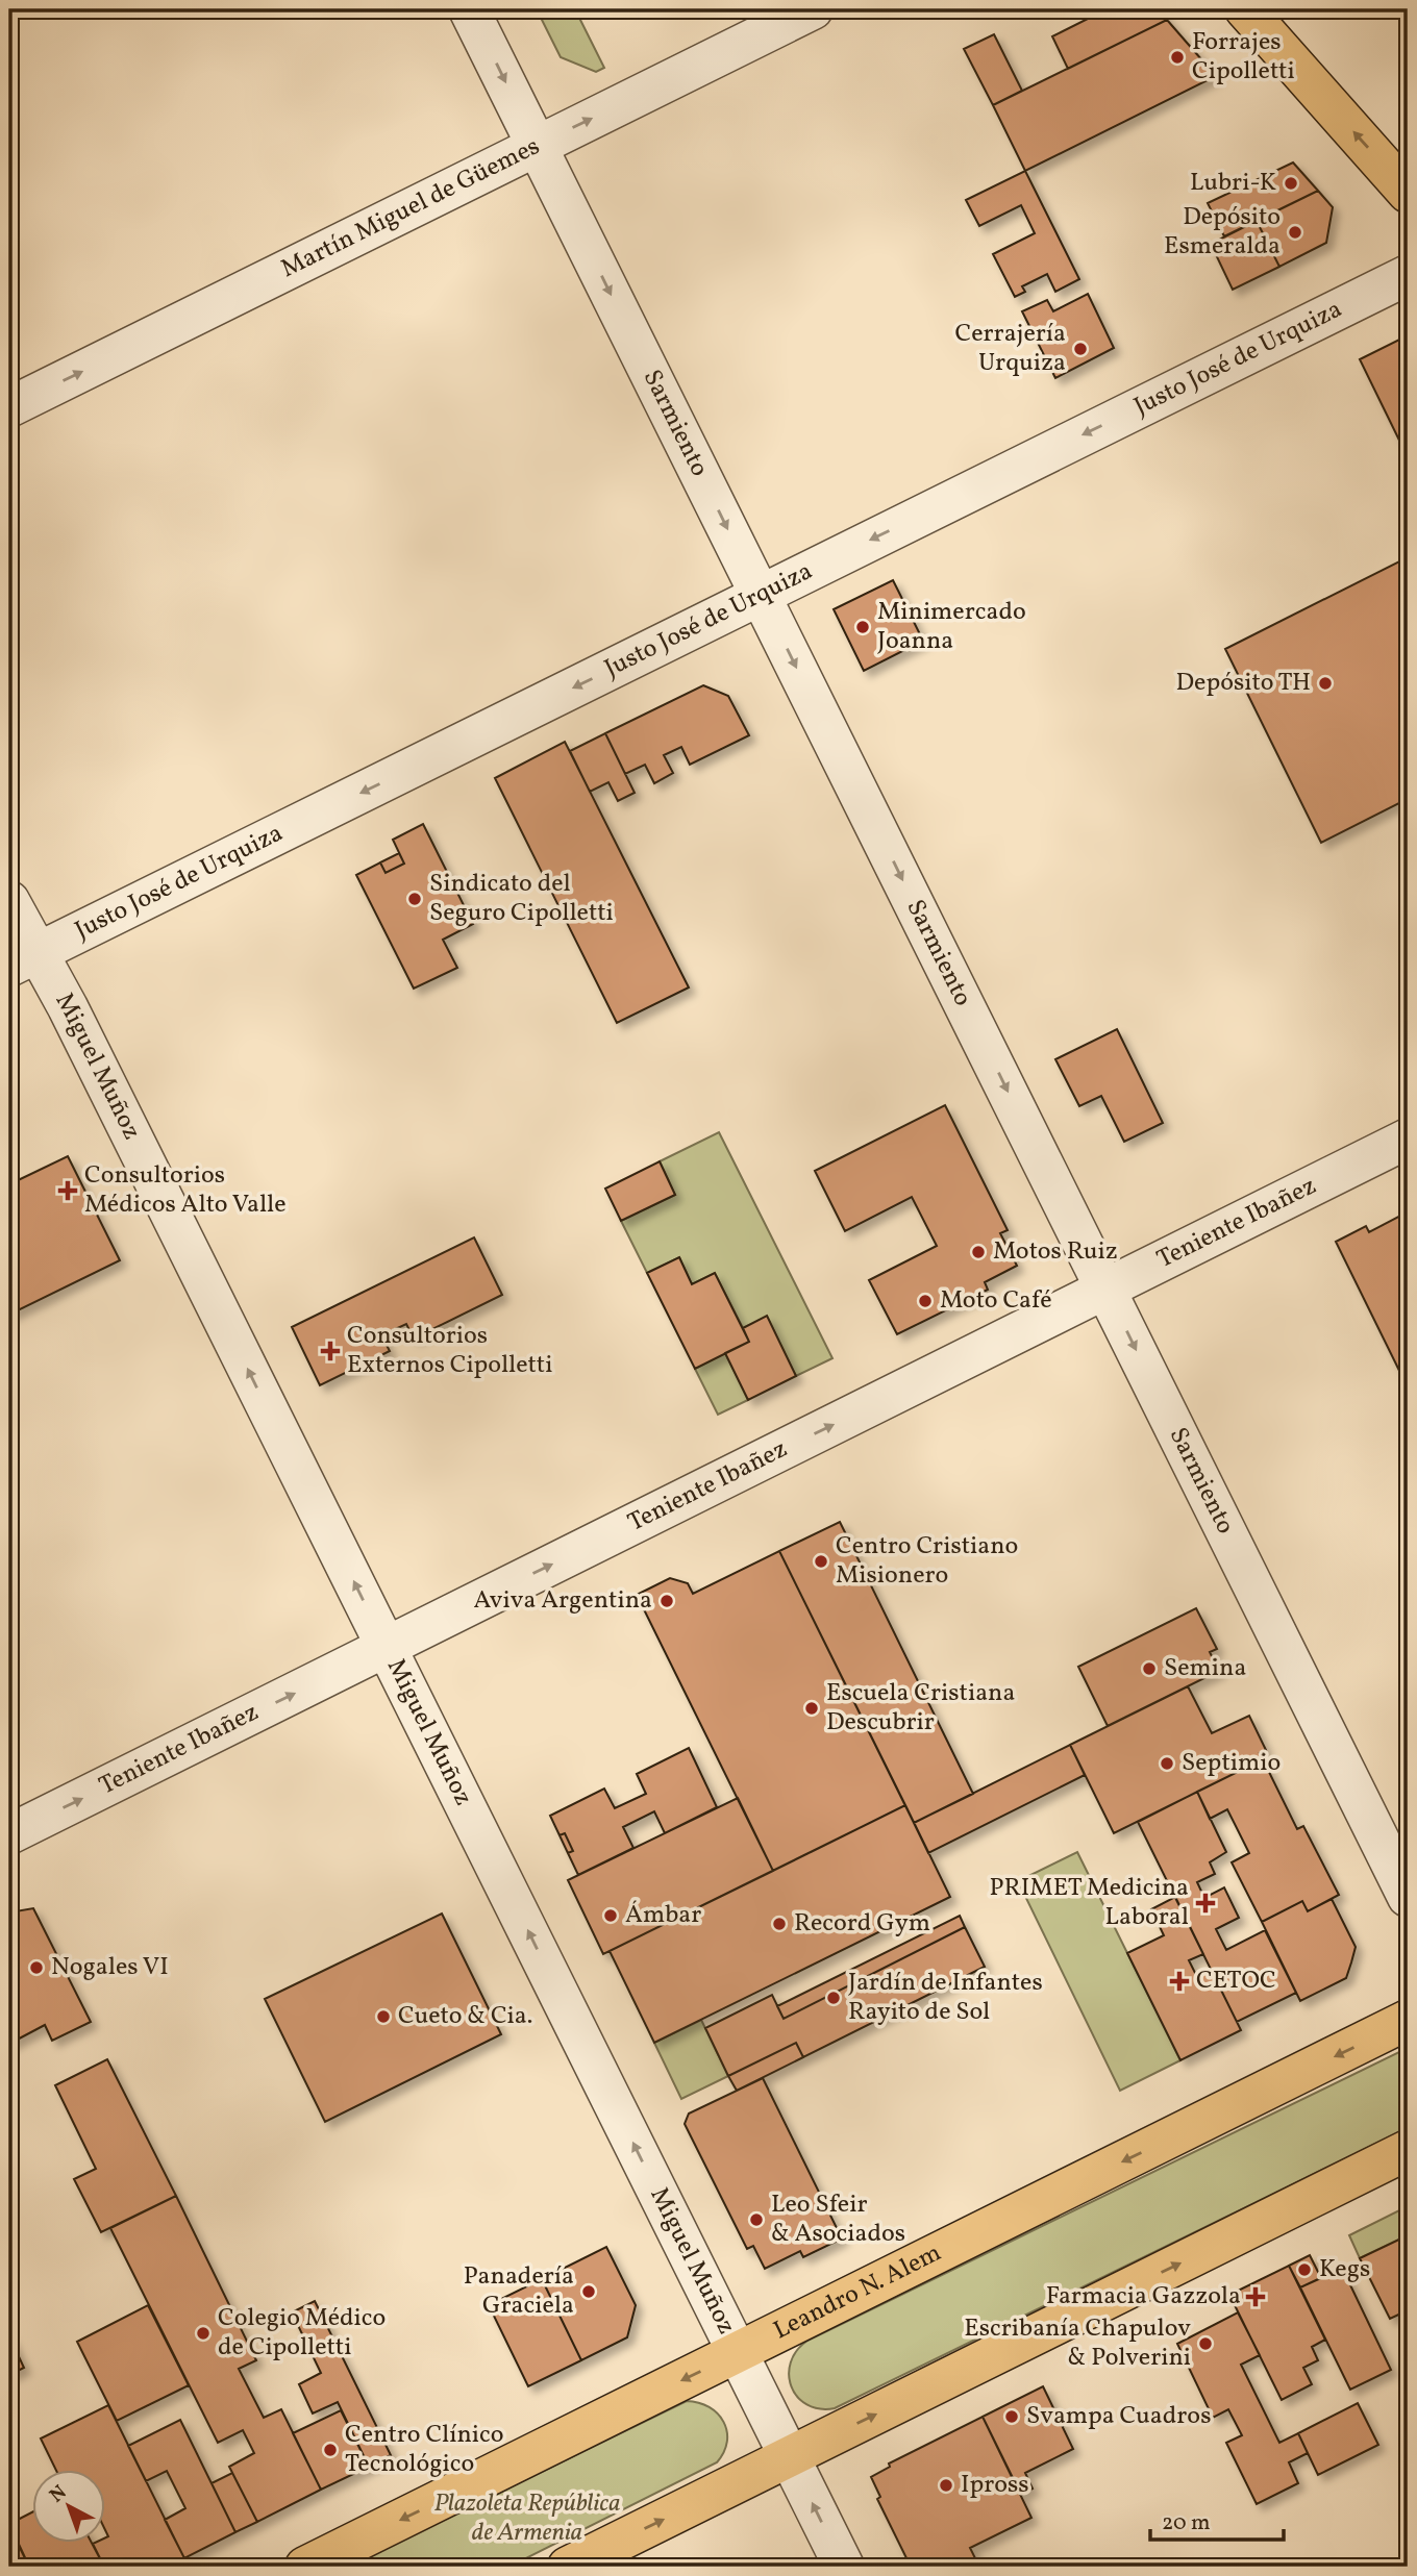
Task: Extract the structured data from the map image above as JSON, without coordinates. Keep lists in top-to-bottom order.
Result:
{
  "streets": {
    "main road": ["Leandro N. Alem"],
    "street": [
      "Martín Miguel de Güemes",
      "Justo José de Urquiza",
      "Sarmiento",
      "Miguel Muñoz",
      "Teniente Ibañez"
    ]
  },
  "crossings": [
    ["Martín Miguel de Güemes", "Sarmiento"],
    ["Justo José de Urquiza", "Sarmiento"],
    ["Justo José de Urquiza", "Miguel Muñoz"],
    ["Sarmiento", "Teniente Ibañez"],
    ["Miguel Muñoz", "Teniente Ibañez"],
    ["Miguel Muñoz", "Leandro N. Alem"]
  ],
  "one_way": [
    "Martín Miguel de Güemes",
    "Justo José de Urquiza",
    "Sarmiento",
    "Miguel Muñoz",
    "Teniente Ibañez"
  ],
  "parks": ["Plazoleta República de Armenia"],
  "places": {
    "other": [
      "Forrajes Cipolletti",
      "Lubri-K",
      "Depósito Esmeralda",
      "Cerrajería Urquiza",
      "Minimercado Joanna",
      "Depósito TH",
      "Sindicato del Seguro Cipolletti",
      "Motos Ruiz",
      "Moto Café",
      "Centro Cristiano Misionero",
      "Aviva Argentina",
      "Semina",
      "Escuela Cristiana Descubrir",
      "Septimio",
      "Ámbar",
      "Record Gym",
      "Nogales VI",
      "Jardín de Infantes Rayito de Sol",
      "Cueto & Cia.",
      "Leo Sfeir & Asociados",
      "Kegs",
      "Panadería Graciela",
      "Colegio Médico de Cipolletti",
      "Escribanía Chapulov & Polverini",
      "Svampa Cuadros",
      "Centro Clínico Tecnológico",
      "Ipross"
    ],
    "health": [
      "Consultorios Médicos Alto Valle",
      "Consultorios Externos Cipolletti",
      "PRIMET Medicina Laboral",
      "CETOC",
      "Farmacia Gazzola"
    ]
  },
  "scale_bar": "20 m",
  "north": "top left"
}
